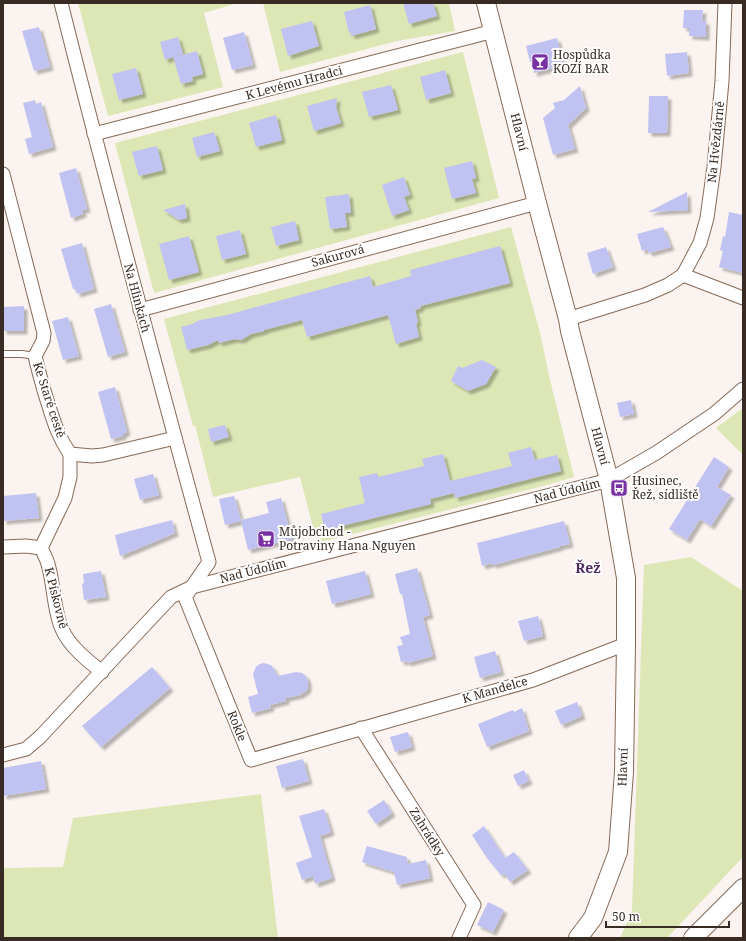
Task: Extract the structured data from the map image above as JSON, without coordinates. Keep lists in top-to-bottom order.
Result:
{
  "streets": {
    "street": [
      "K Levému Hradci",
      "Hlavní",
      "Na Hvězdárně",
      "Sakurová",
      "Na Hlinkách",
      "Ke Staré cestě",
      "Nad Údolím",
      "K Pískovně",
      "K Mandelce",
      "Rokle",
      "Zahrádky"
    ]
  },
  "crossings": [
    ["K Levému Hradci", "Hlavní"],
    ["K Levému Hradci", "Na Hlinkách"],
    ["Hlavní", "Sakurová"],
    ["Hlavní", "Nad Údolím"],
    ["Hlavní", "K Mandelce"],
    ["Sakurová", "Na Hlinkách"],
    ["Na Hlinkách", "Nad Údolím"],
    ["Na Hlinkách", "Rokle"],
    ["Nad Údolím", "K Pískovně"],
    ["Nad Údolím", "Rokle"],
    ["K Mandelce", "Rokle"],
    ["K Mandelce", "Zahrádky"],
    ["Rokle", "Zahrádky"]
  ],
  "districts": ["Řež"],
  "places": {
    "bar": ["Hospůdka KOZÍ BAR"],
    "bus stop": ["Husinec, Řež, sídliště"],
    "supermarket": ["Můjobchod - Potraviny Hana Nguyen"]
  },
  "scale_bar": "50 m"
}
